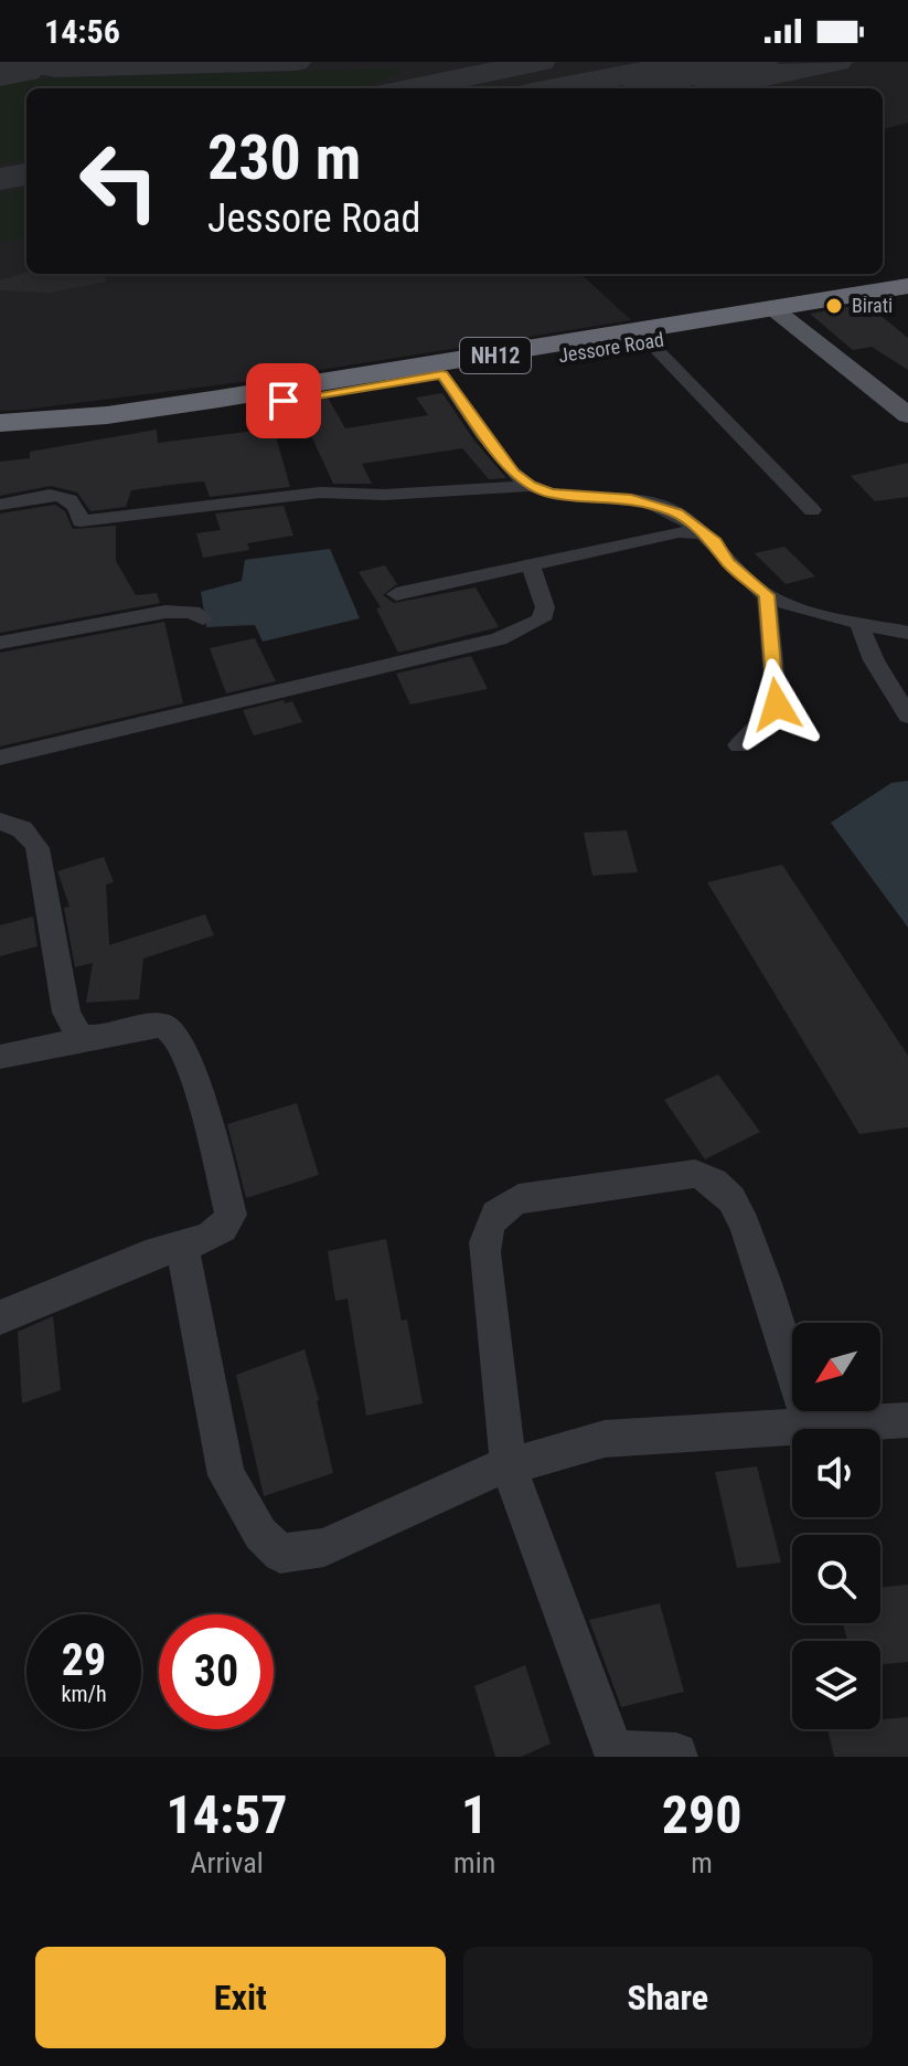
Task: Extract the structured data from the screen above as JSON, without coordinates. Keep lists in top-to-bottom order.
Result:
{
  "streets": {
    "highway": ["Jessore Road", "NH12"]
  },
  "crossings": [
    ["Jessore Road", "NH12"]
  ],
  "places": ["Birati"],
  "north": "bottom left",
  "page": {
    "status": "14:56",
    "turn": ["230 m", "Jessore Road"],
    "speed": "29 km/h",
    "limit": "30",
    "eta": [
      "14:57",
      "Arrival",
      "1",
      "min",
      "290",
      "m"
    ],
    "buttons": ["Exit", "Share"]
  }
}
